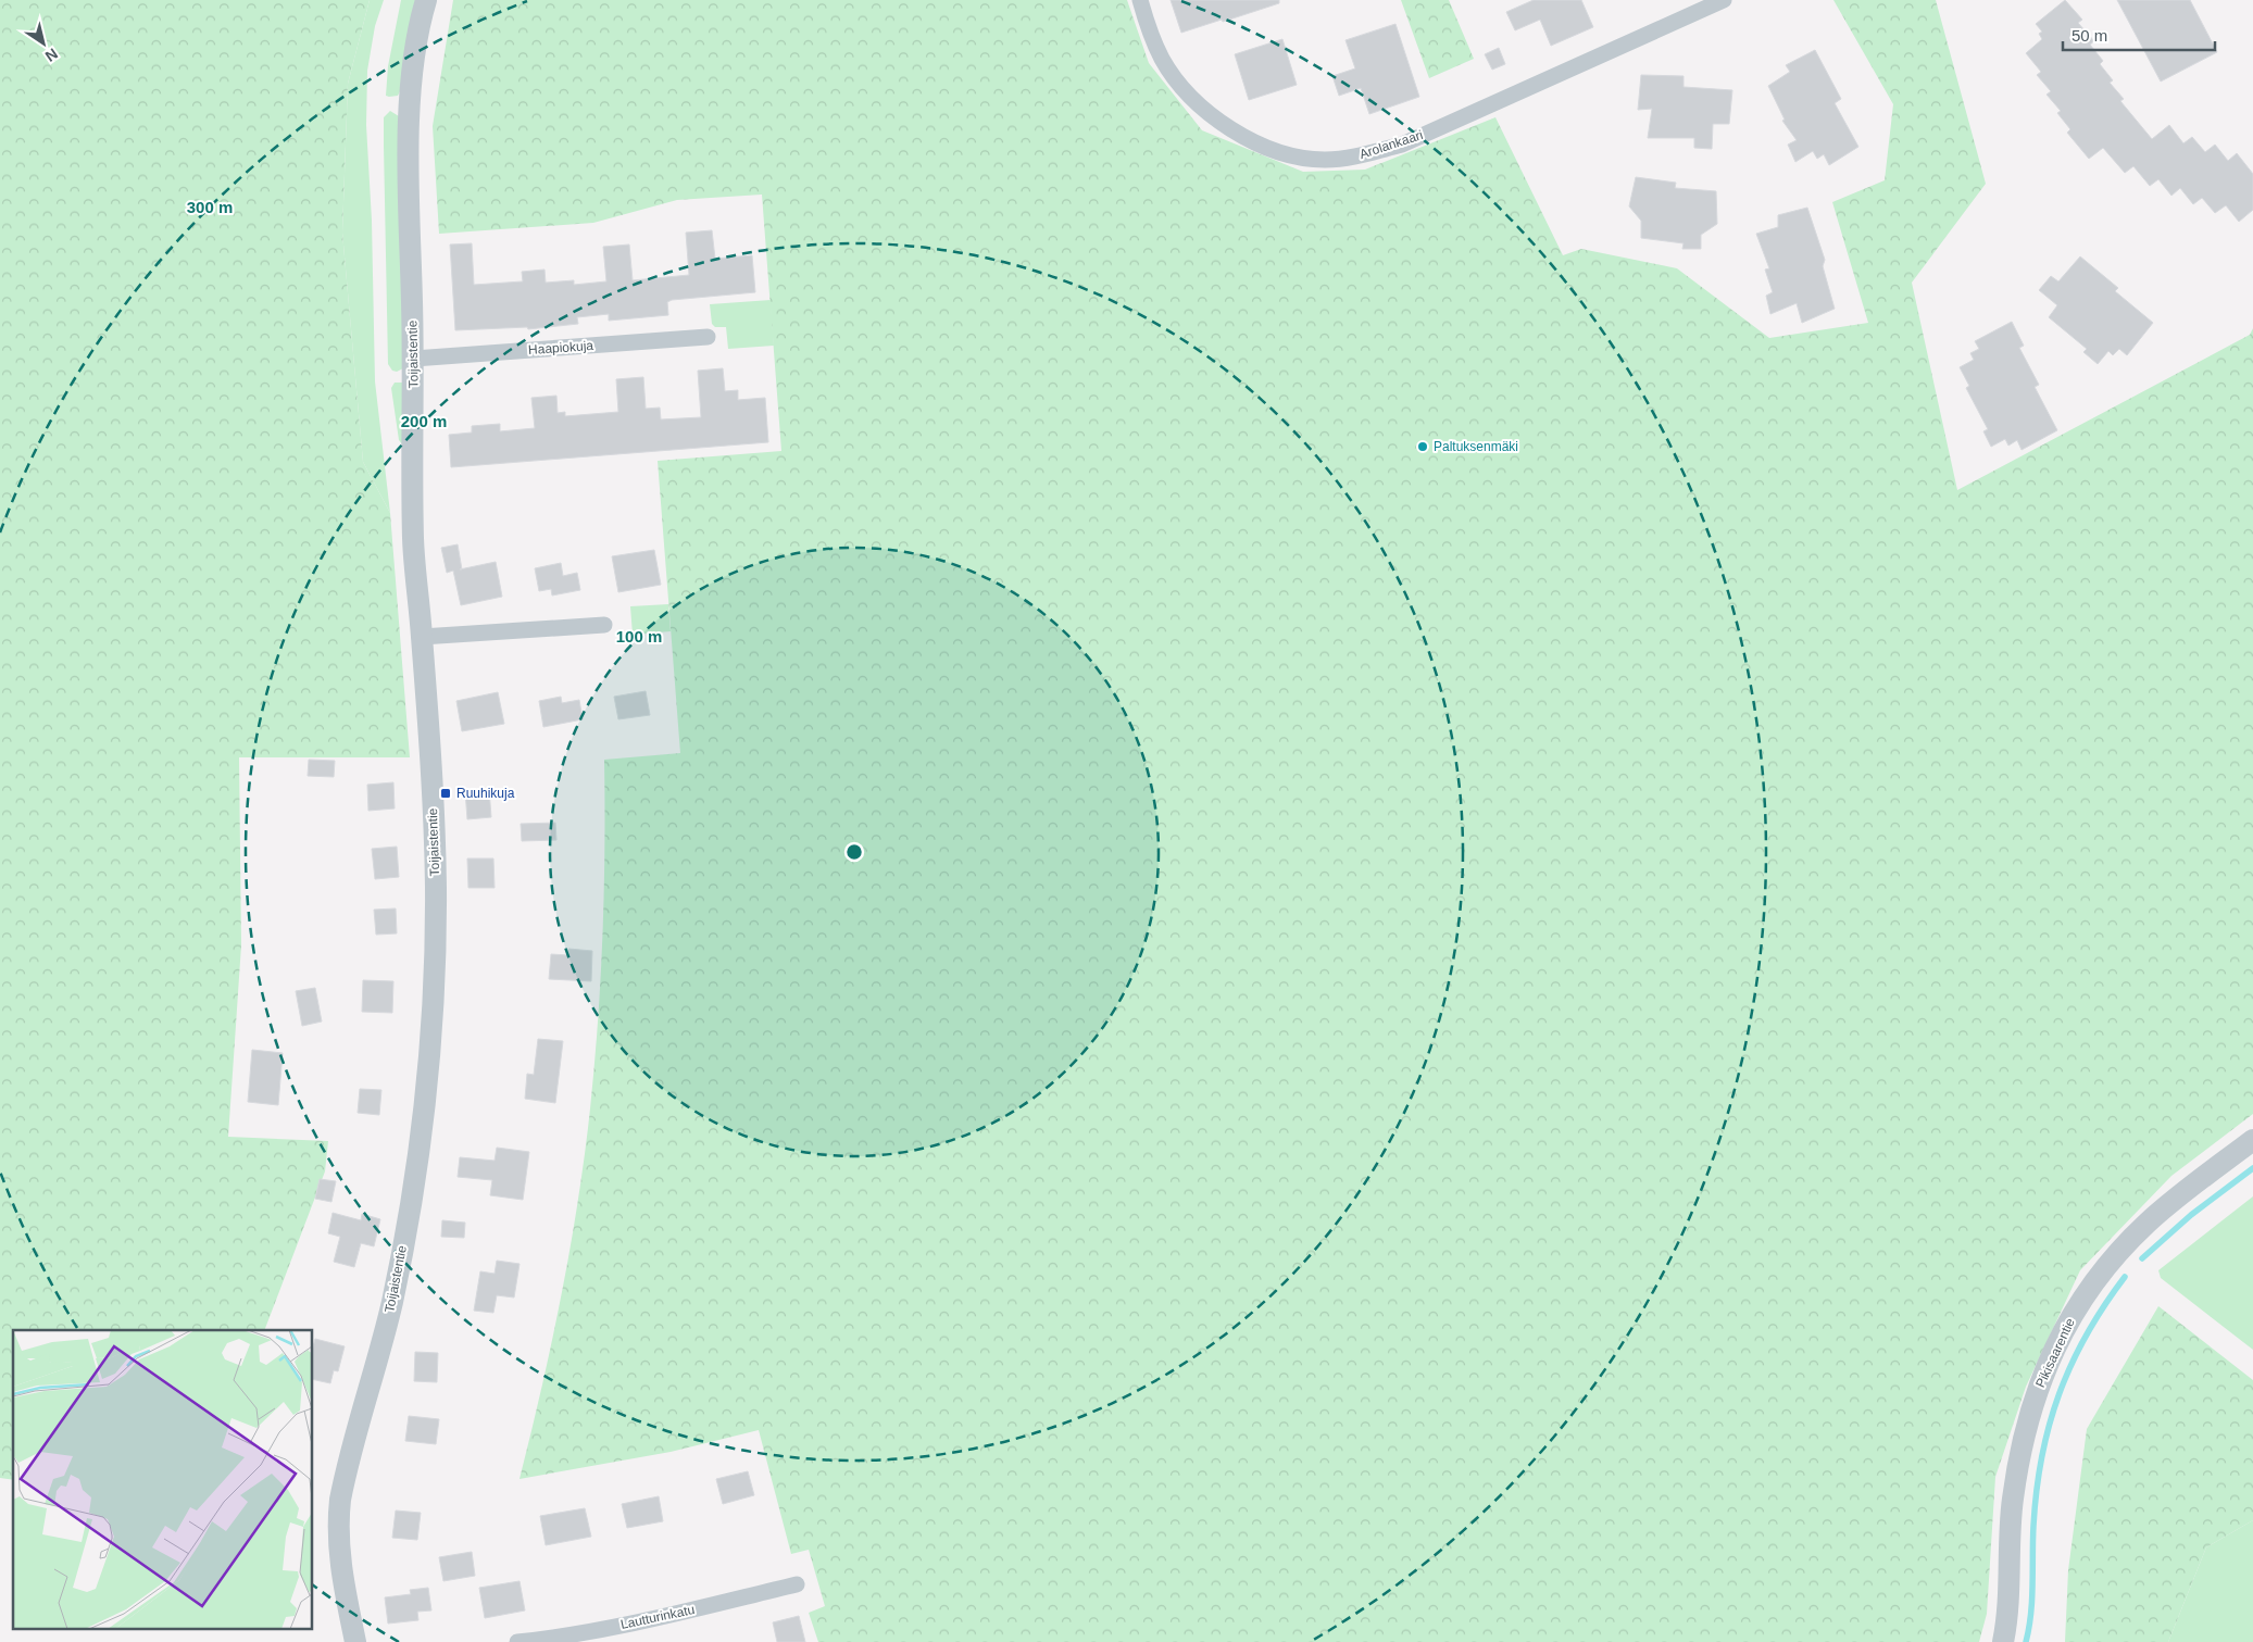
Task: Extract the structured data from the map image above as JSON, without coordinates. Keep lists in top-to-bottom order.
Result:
{
  "streets": {
    "street": [
      "Arolankaari",
      "Haapiokuja",
      "Toijaistentie",
      "Pikisaarentie",
      "Lautturinkatu"
    ]
  },
  "crossings": [
    ["Haapiokuja", "Toijaistentie"]
  ],
  "places": {
    "other": ["Paltuksenmäki"],
    "transit": ["Ruuhikuja"]
  },
  "scale_bar": "50 m",
  "north": "bottom right",
  "rings": ["300 m", "200 m", "100 m"]
}
